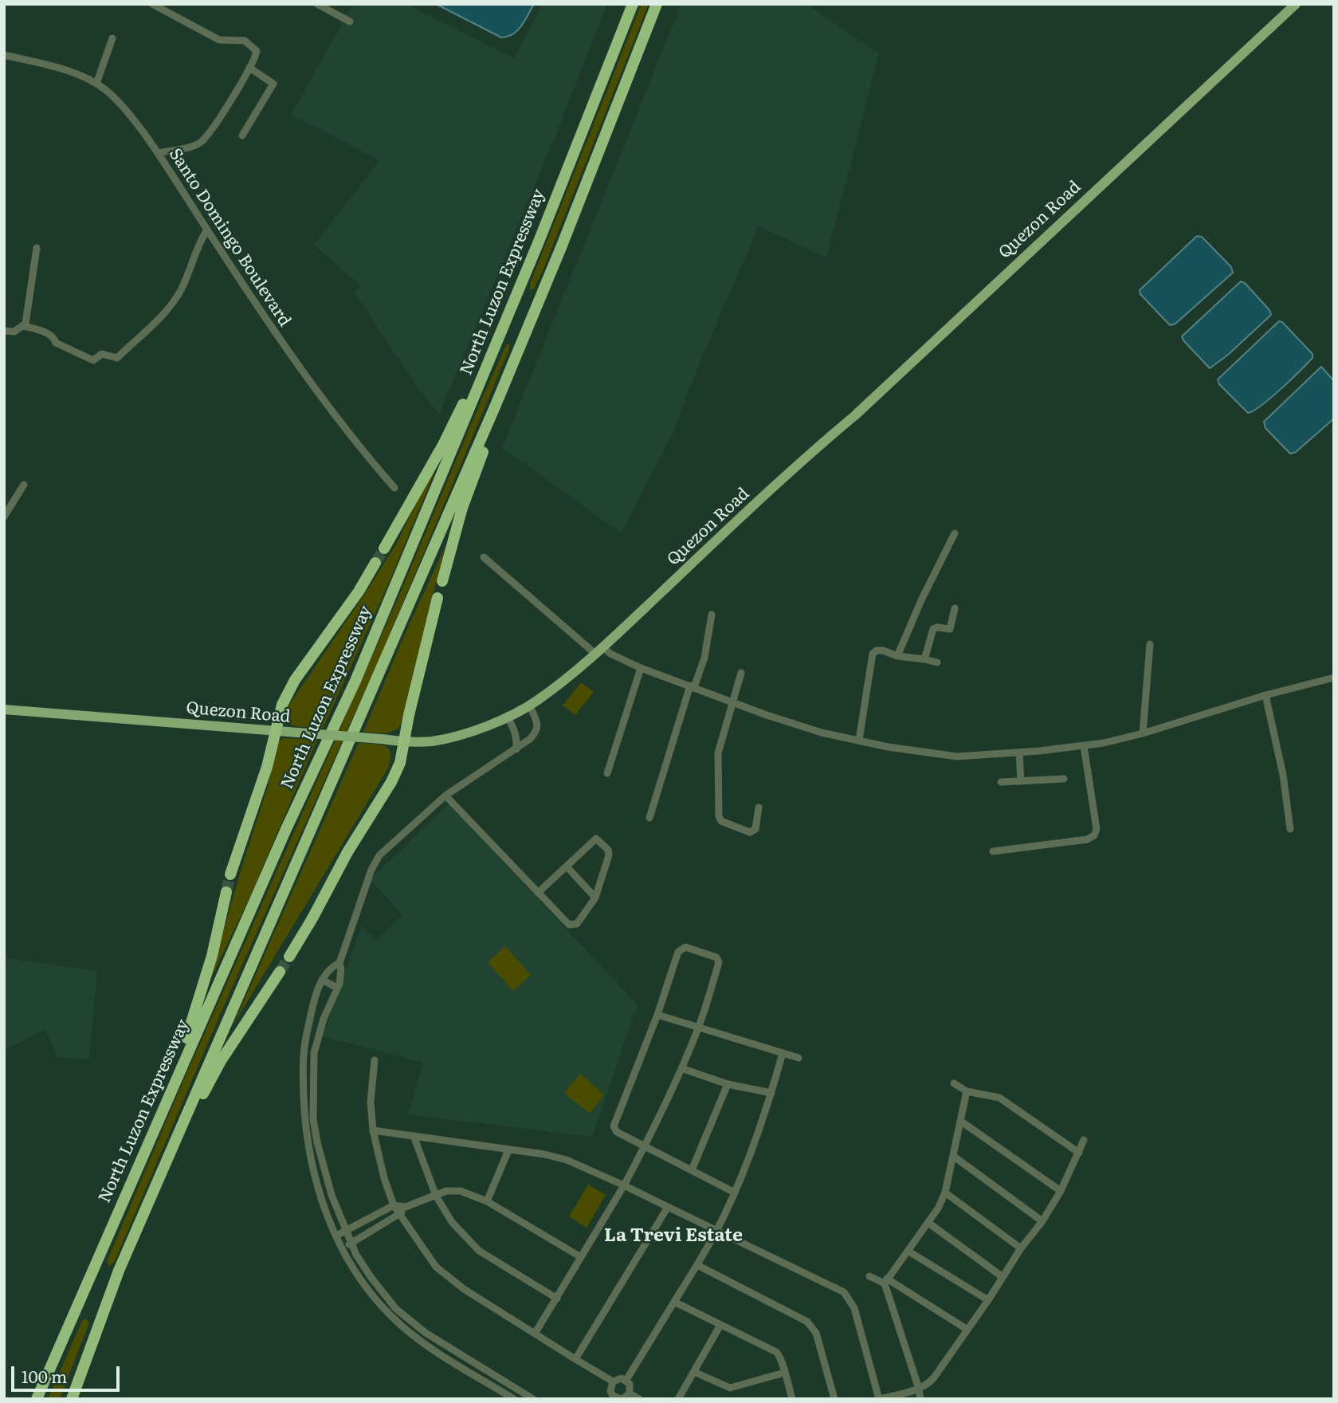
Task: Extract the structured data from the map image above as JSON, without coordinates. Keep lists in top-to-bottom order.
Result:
{
  "streets": {
    "highway": ["North Luzon Expressway"],
    "main road": ["Quezon Road"],
    "street": ["Santo Domingo Boulevard"]
  },
  "districts": ["La Trevi Estate"],
  "scale_bar": "100 m"
}
